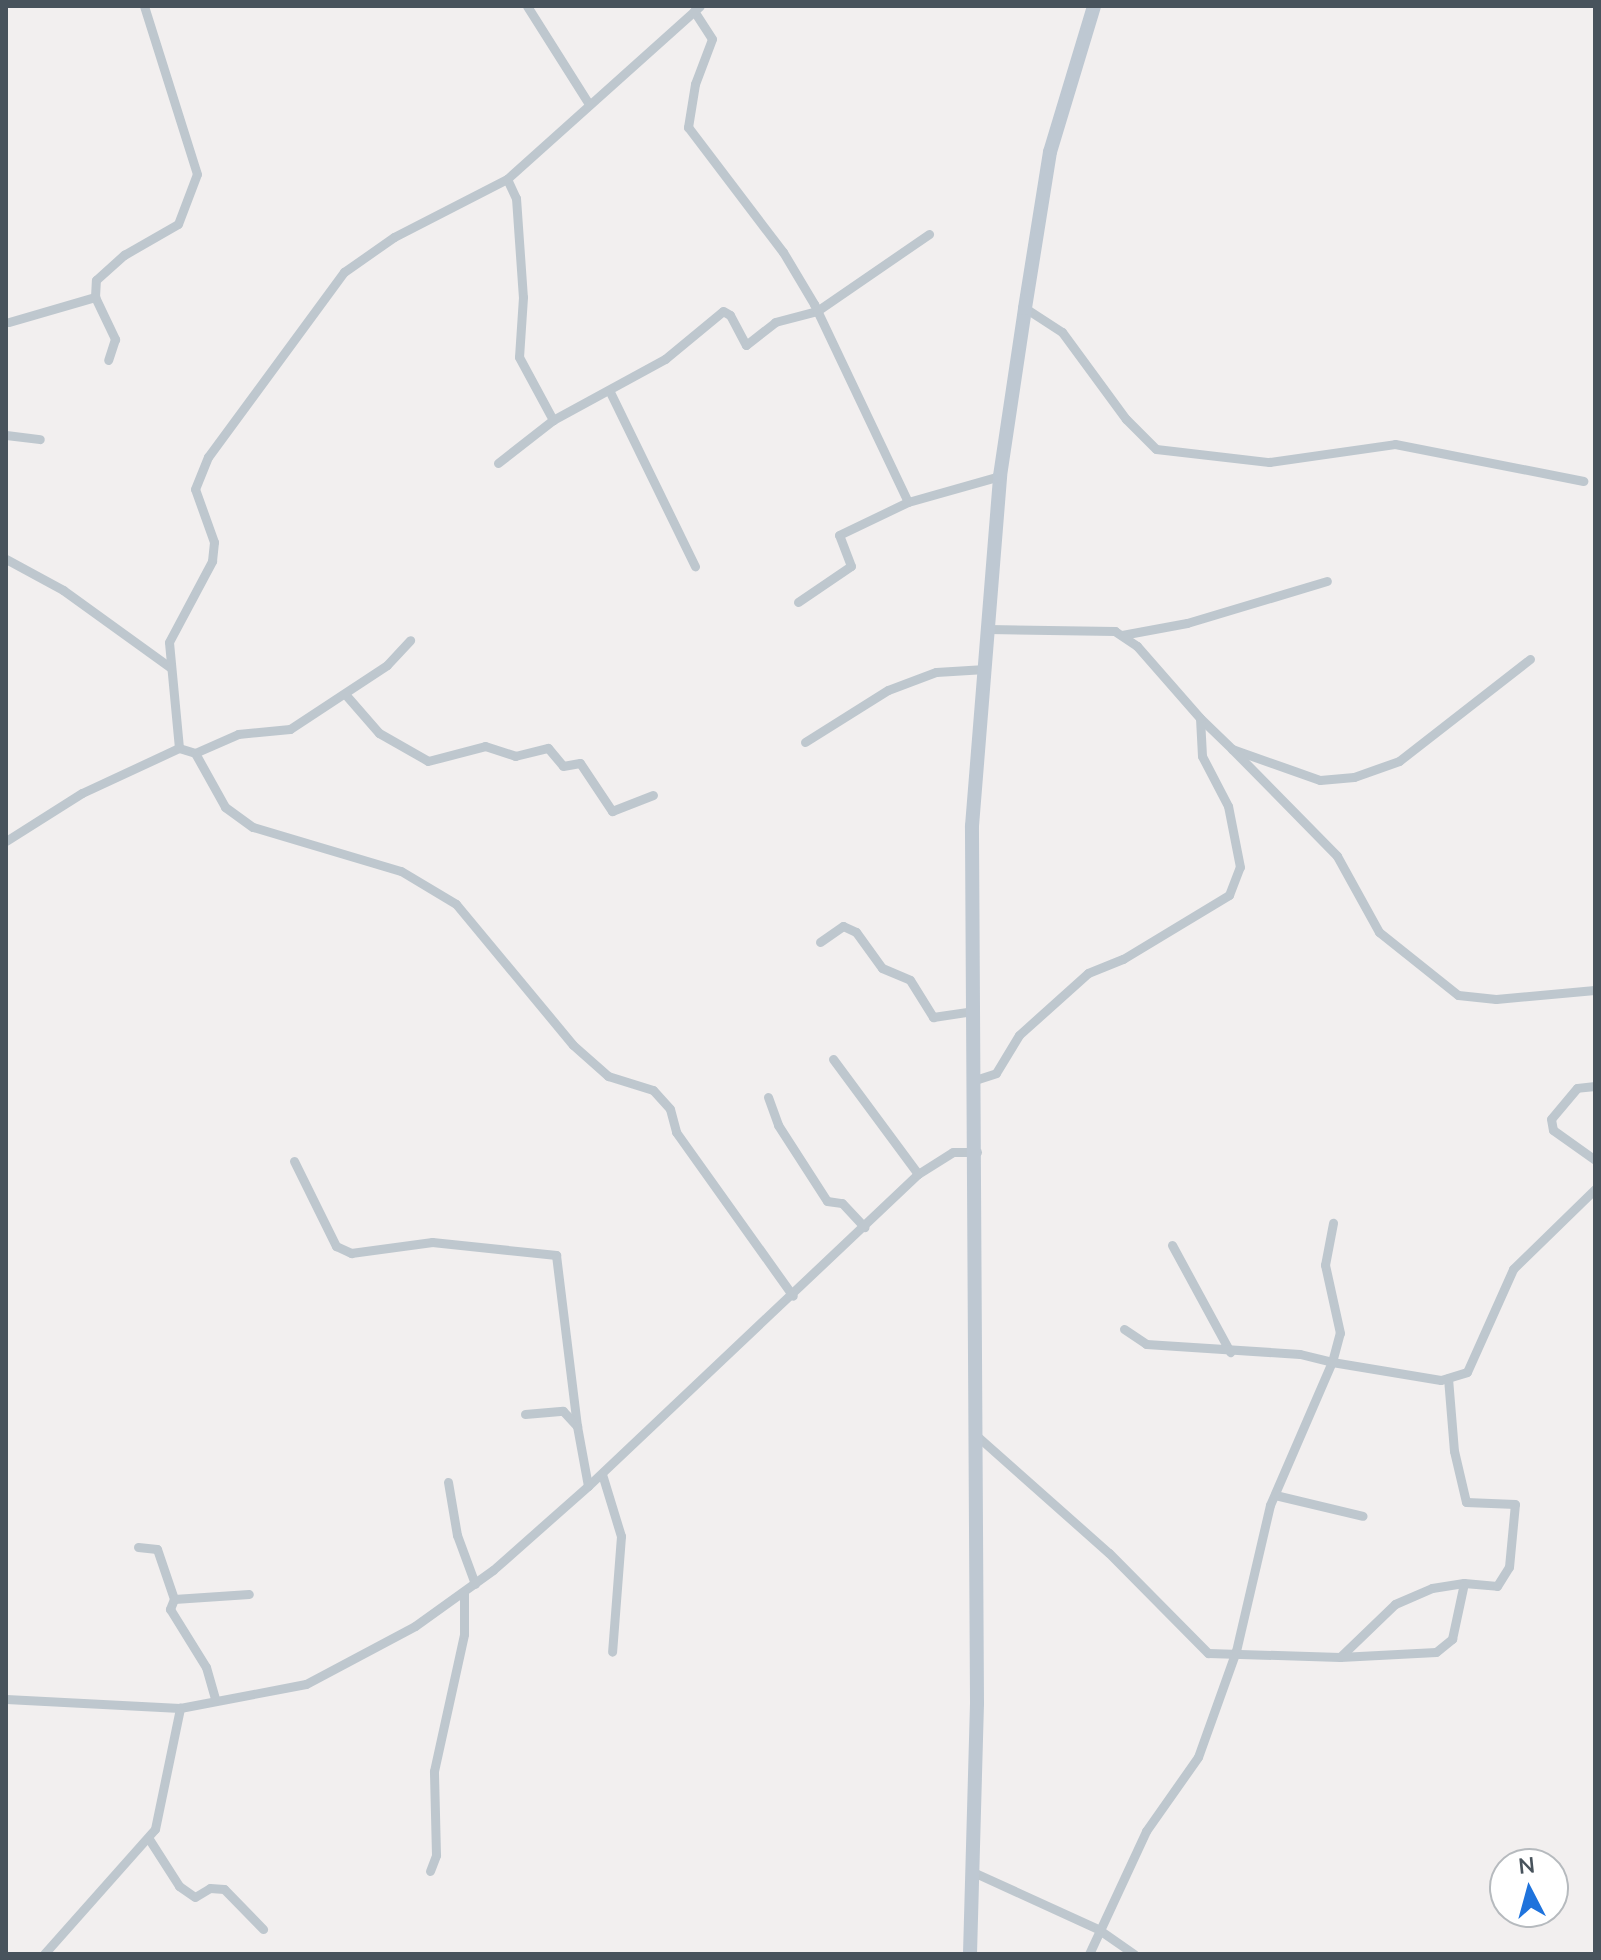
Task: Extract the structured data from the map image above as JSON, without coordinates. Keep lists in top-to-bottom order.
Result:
{
  "north": "top"
}
